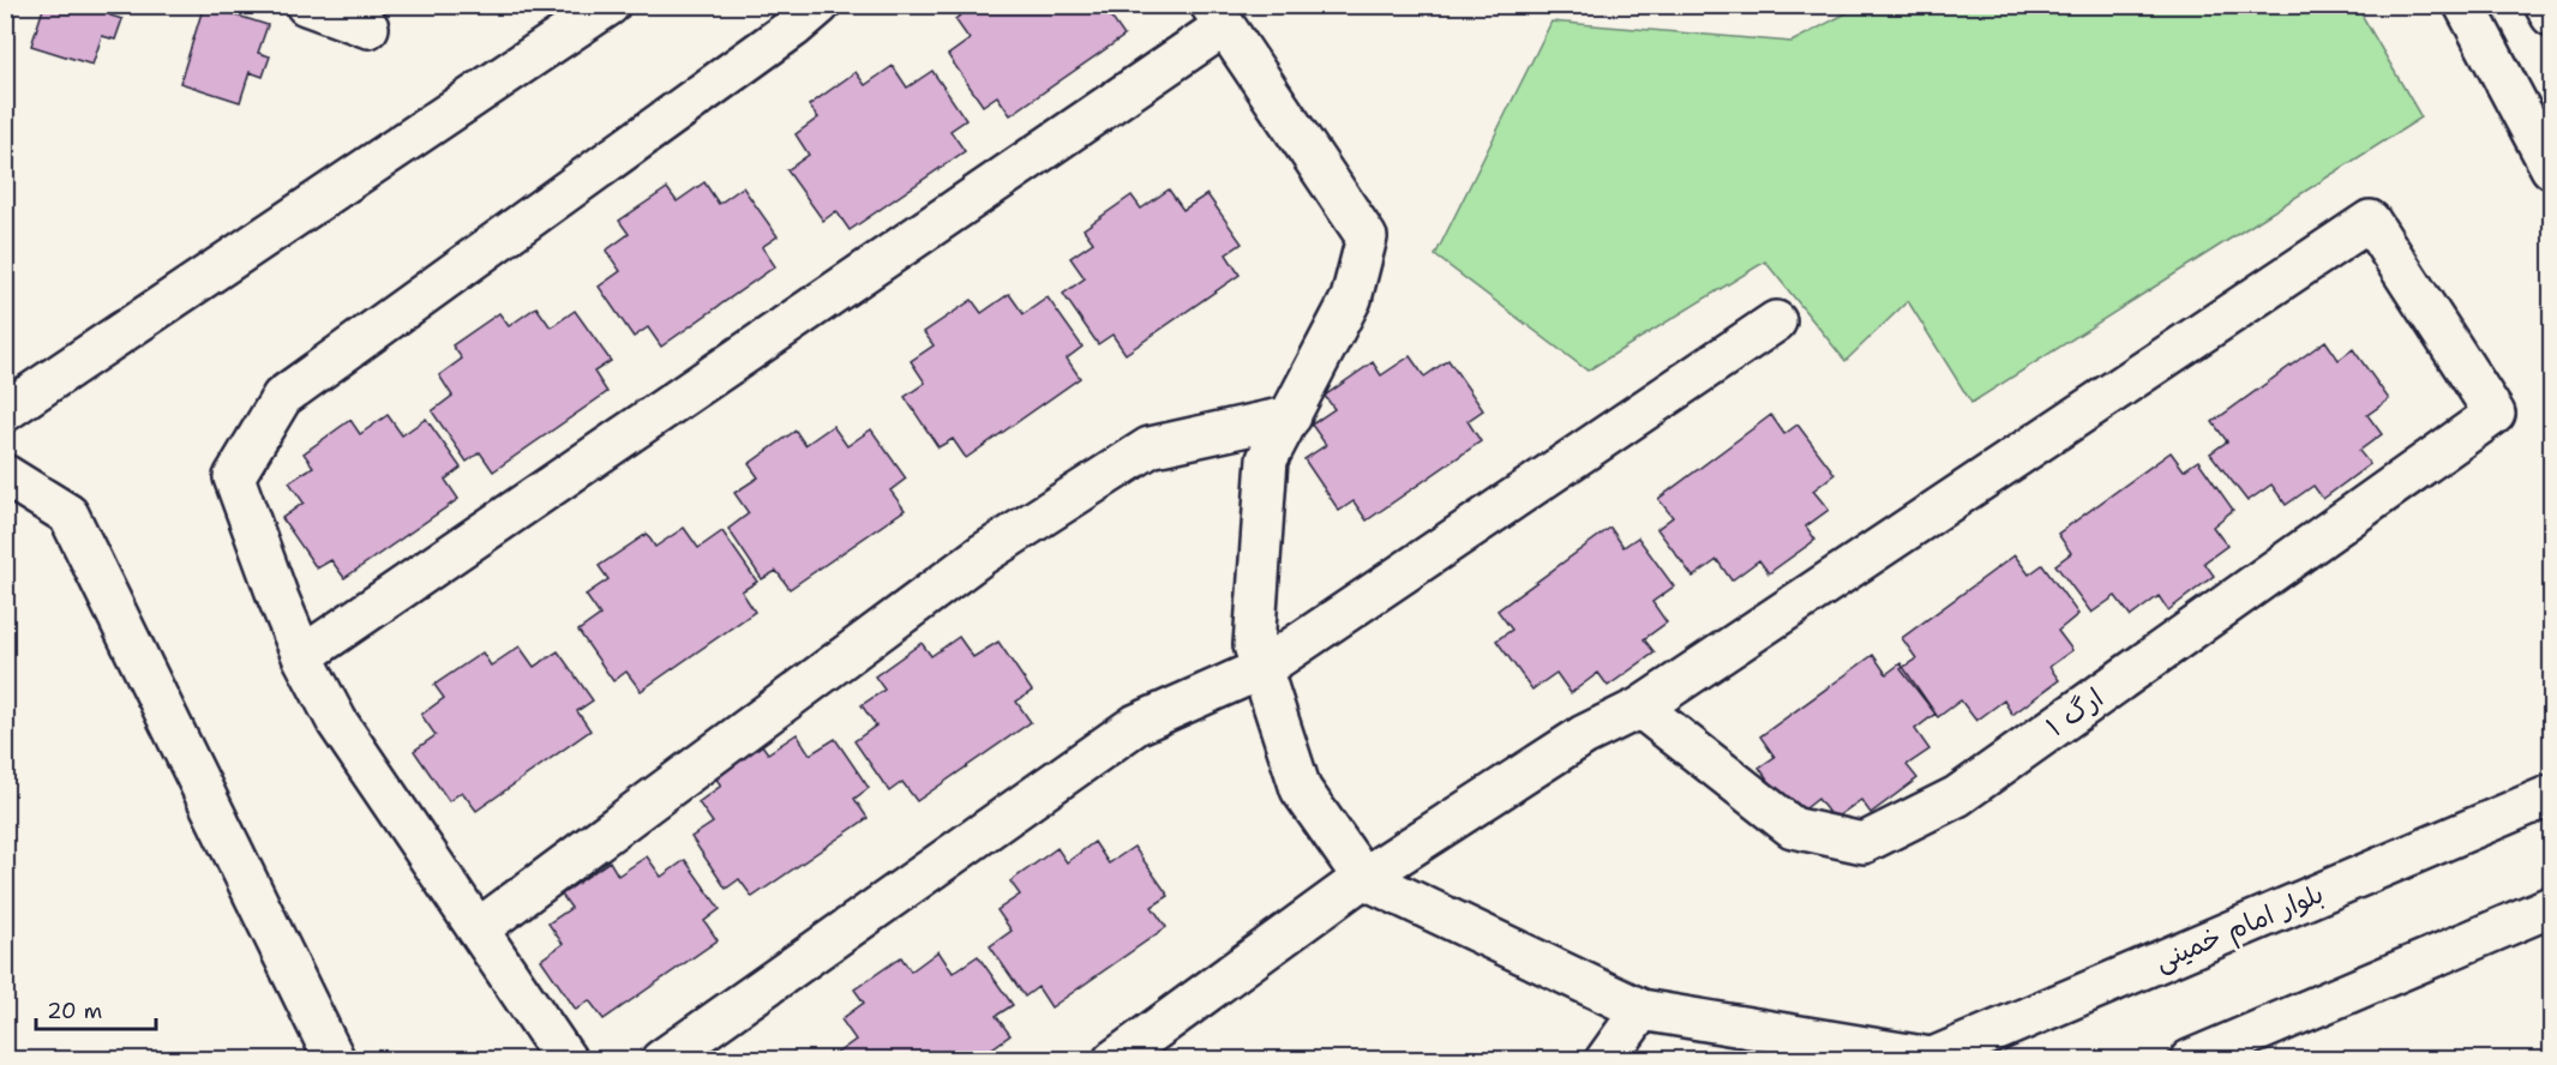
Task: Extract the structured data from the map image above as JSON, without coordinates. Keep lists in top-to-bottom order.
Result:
{
  "streets": {
    "street": ["ارگ ۱", "بلوار امام خمینی"]
  },
  "scale_bar": "20 m"
}
